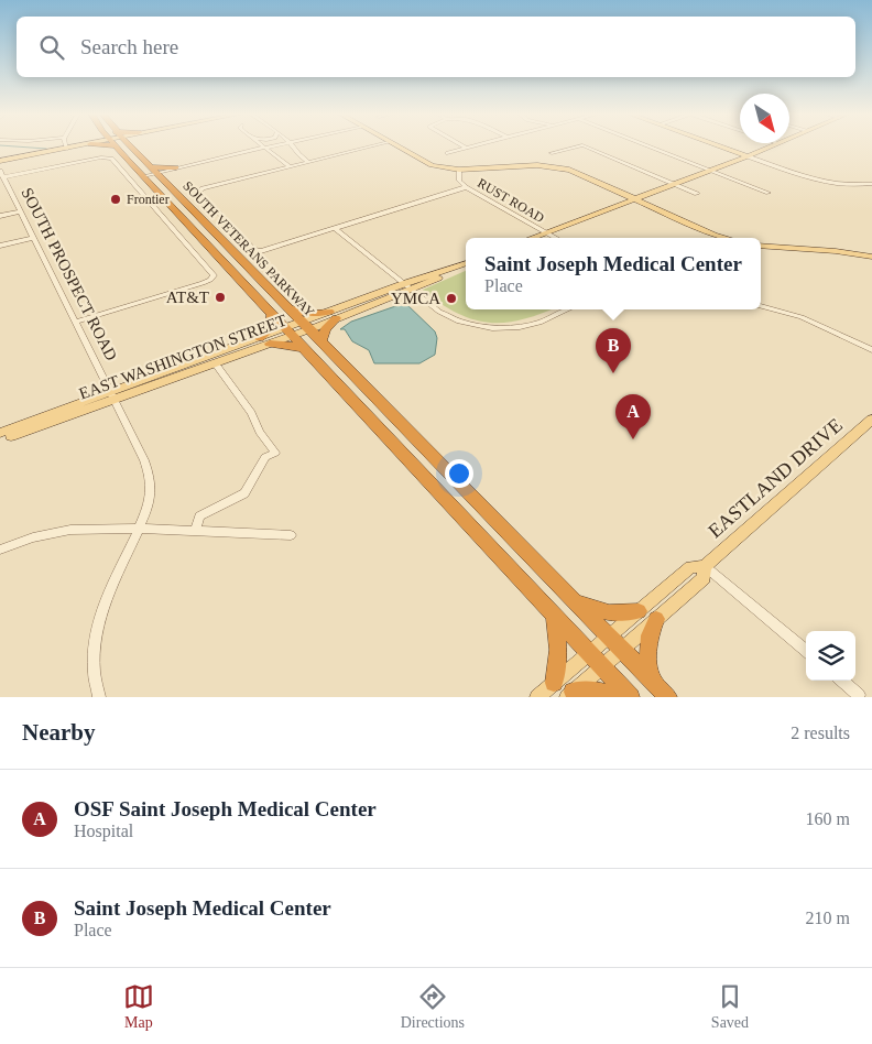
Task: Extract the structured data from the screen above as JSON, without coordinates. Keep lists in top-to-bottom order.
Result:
{
  "streets": {
    "highway": ["SOUTH VETERANS PARKWAY"],
    "main road": ["EAST WASHINGTON STREET", "EASTLAND DRIVE"],
    "street": ["RUST ROAD", "SOUTH PROSPECT ROAD"]
  },
  "crossings": [
    ["SOUTH VETERANS PARKWAY", "EAST WASHINGTON STREET"],
    ["SOUTH VETERANS PARKWAY", "EASTLAND DRIVE"],
    ["SOUTH PROSPECT ROAD", "EAST WASHINGTON STREET"]
  ],
  "places": ["Frontier", "AT&T", "YMCA"],
  "north": "bottom right",
  "page": {
    "search": "Search here",
    "popup": ["Saint Joseph Medical Center", "Place"],
    "pins": ["B", "A"],
    "heading": ["Nearby", "2 results"],
    "list": [
      {
        "mark": "A",
        "name": "OSF Saint Joseph Medical Center",
        "note": "Hospital",
        "value": "160 m"
      },
      {
        "mark": "B",
        "name": "Saint Joseph Medical Center",
        "note": "Place",
        "value": "210 m"
      }
    ],
    "nav": ["Map", "Directions", "Saved"]
  }
}
